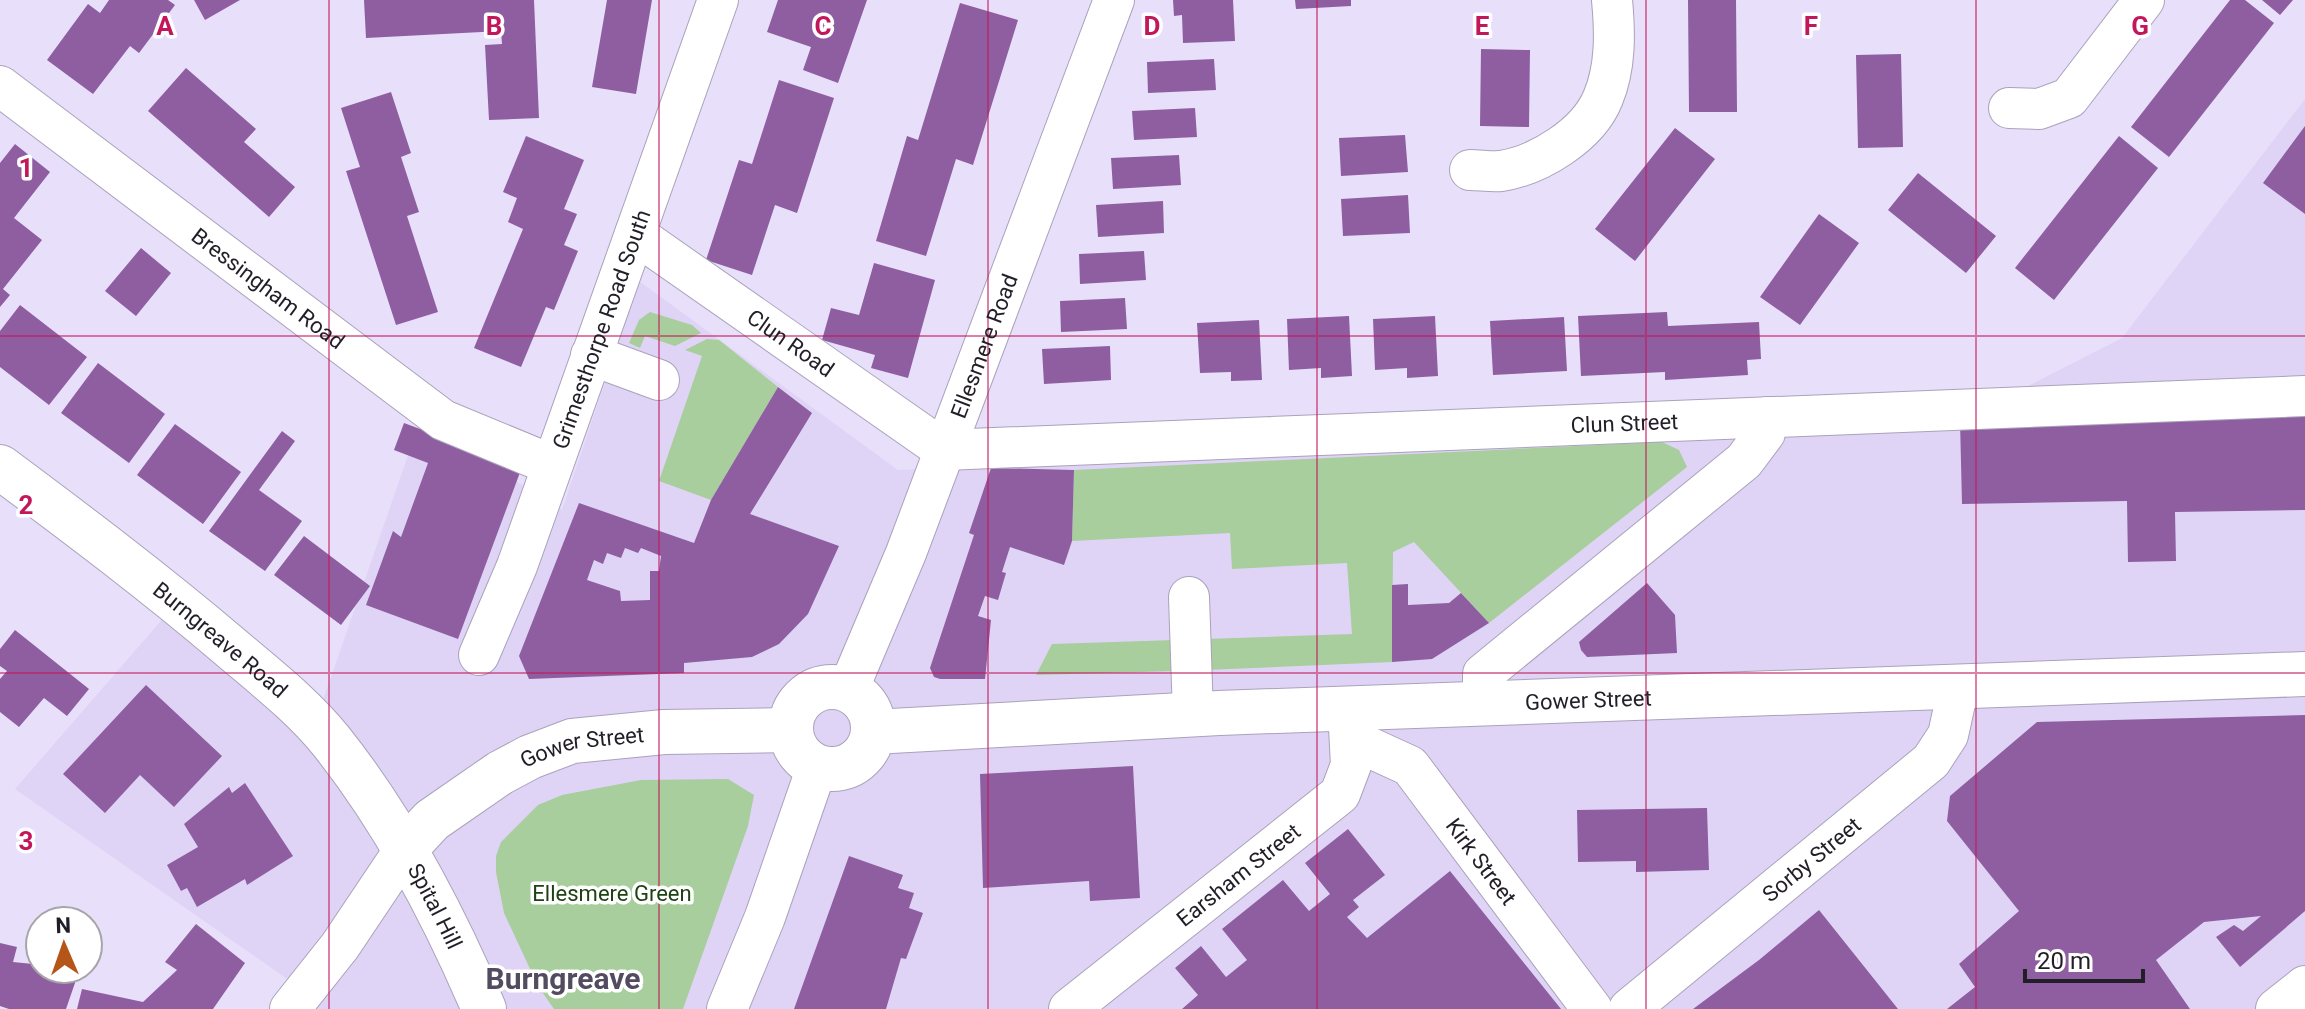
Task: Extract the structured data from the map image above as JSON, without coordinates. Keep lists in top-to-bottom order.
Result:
{
  "streets": {
    "main road": ["Burngreave Road", "Gower Street", "Spital Hill"],
    "street": [
      "Bressingham Road",
      "Grimesthorpe Road South",
      "Clun Road",
      "Ellesmere Road",
      "Clun Street",
      "Sorby Street",
      "Kirk Street",
      "Earsham Street"
    ]
  },
  "crossings": [
    ["Bressingham Road", "Grimesthorpe Road South"],
    ["Grimesthorpe Road South", "Clun Road"],
    ["Clun Road", "Ellesmere Road"],
    ["Clun Road", "Clun Street"],
    ["Ellesmere Road", "Clun Street"],
    ["Ellesmere Road", "Gower Street"],
    ["Burngreave Road", "Gower Street"],
    ["Burngreave Road", "Spital Hill"],
    ["Gower Street", "Sorby Street"],
    ["Gower Street", "Kirk Street"],
    ["Gower Street", "Earsham Street"],
    ["Gower Street", "Spital Hill"],
    ["Kirk Street", "Earsham Street"]
  ],
  "districts": ["Burngreave"],
  "parks": ["Ellesmere Green"],
  "scale_bar": "20 m",
  "north": "top",
  "grid": {
    "columns": [
      "A",
      "B",
      "C",
      "D",
      "E",
      "F",
      "G"
    ],
    "rows": ["1", "2", "3"]
  }
}
